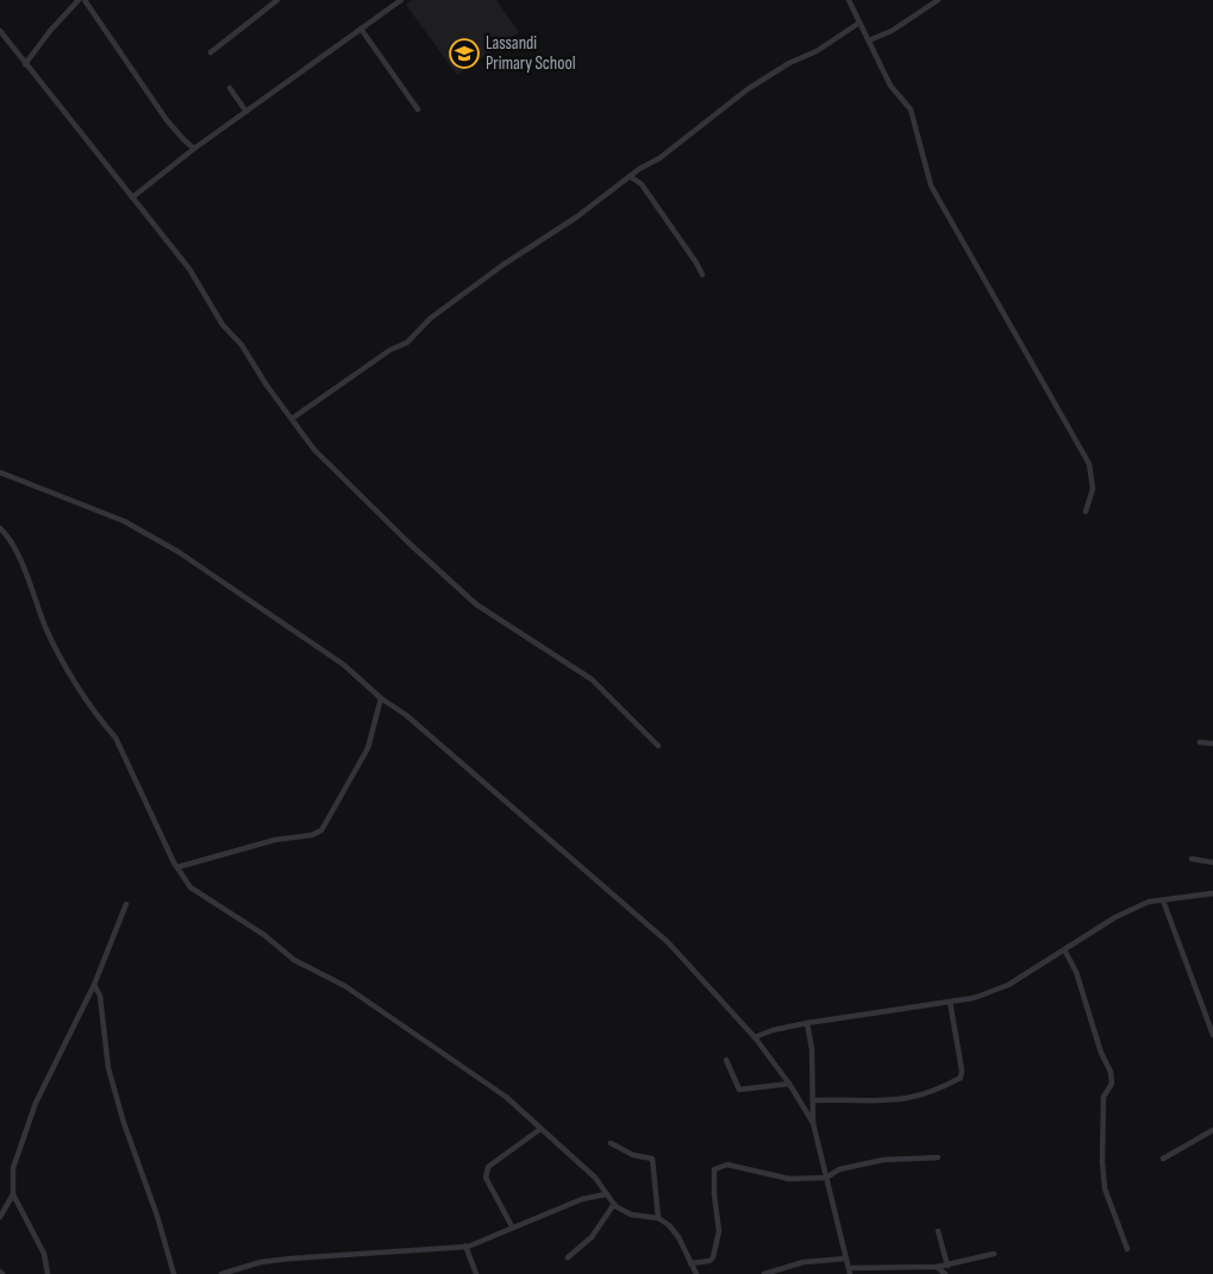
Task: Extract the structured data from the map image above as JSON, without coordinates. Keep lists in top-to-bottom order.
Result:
{
  "places": {
    "school or university": ["Lassandi Primary School"]
  }
}
